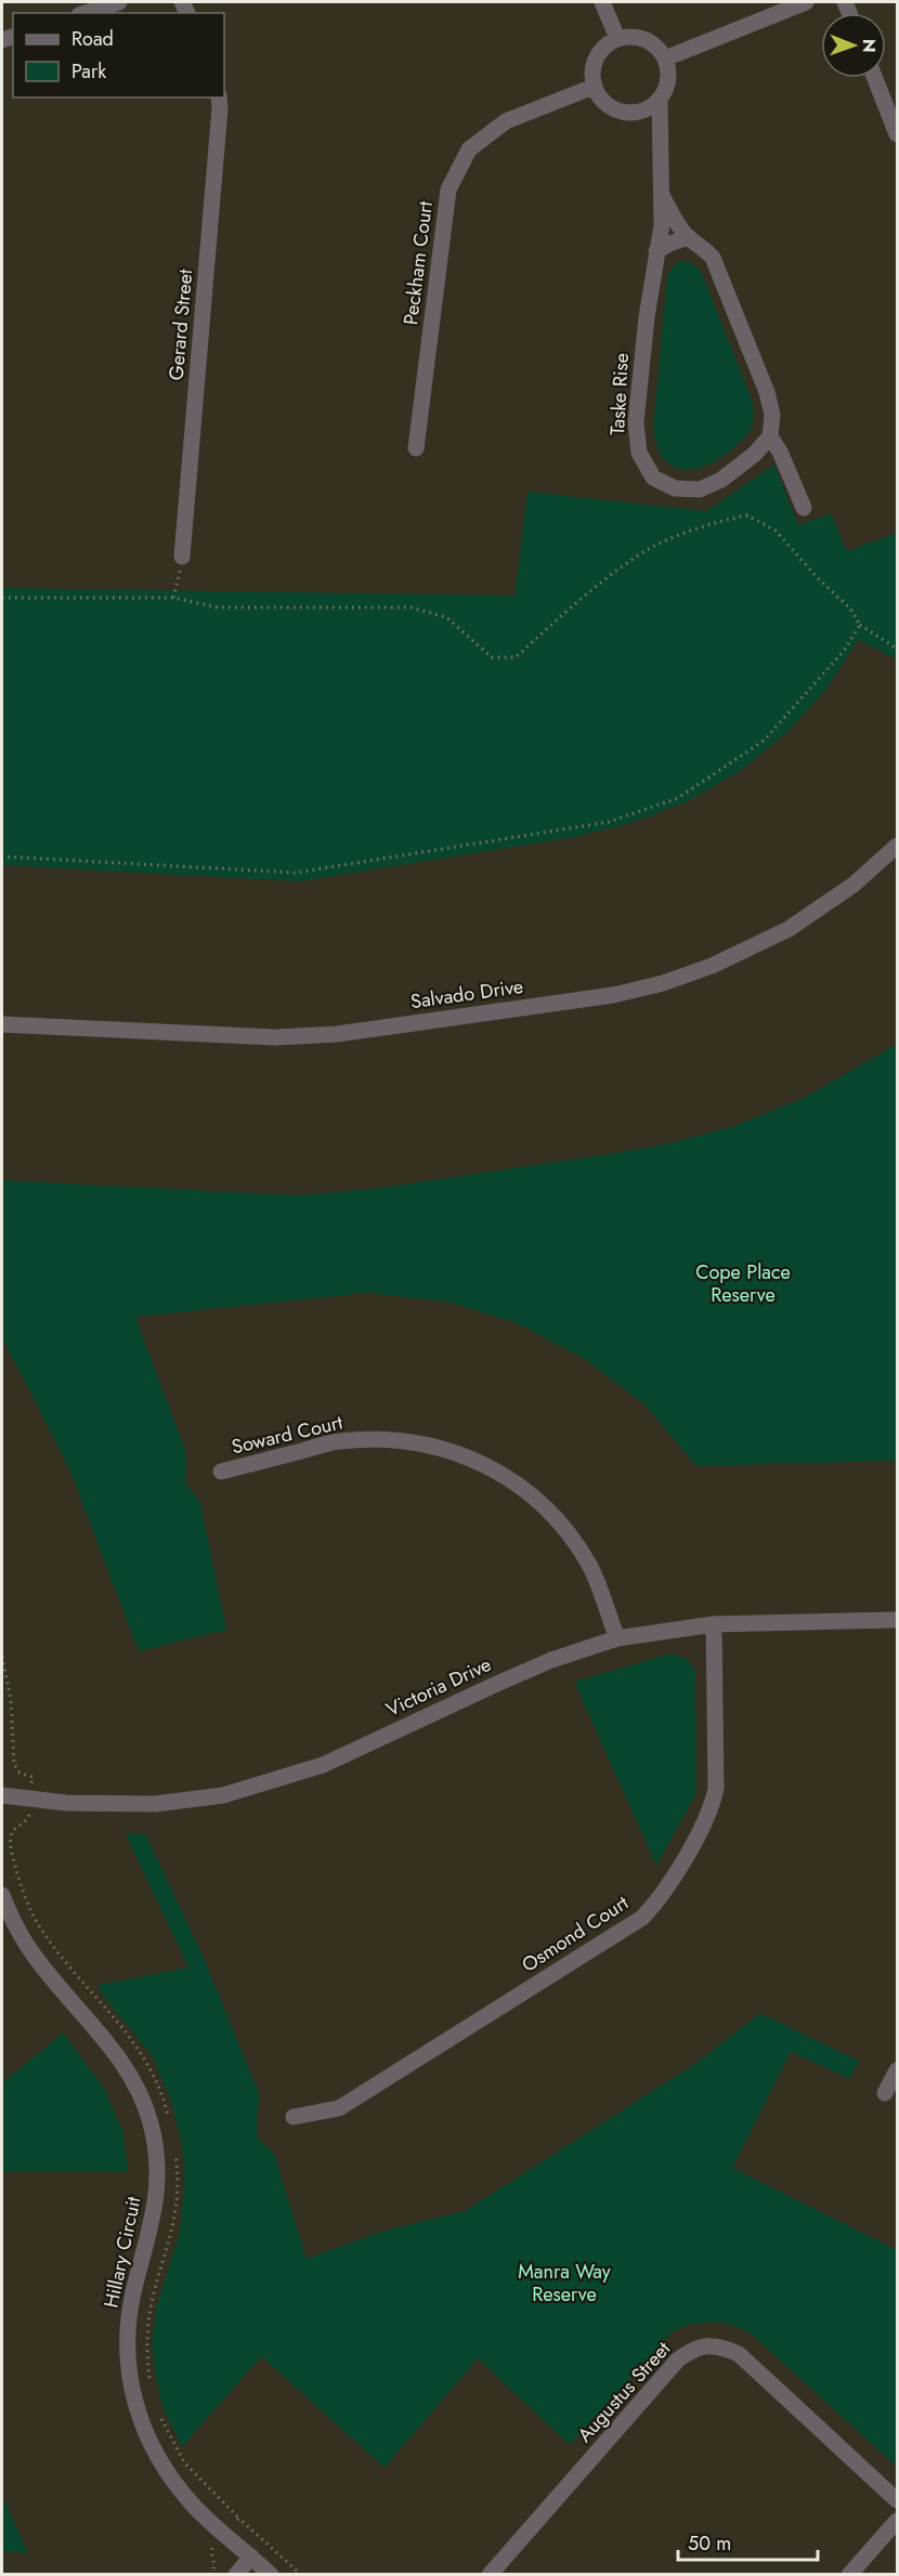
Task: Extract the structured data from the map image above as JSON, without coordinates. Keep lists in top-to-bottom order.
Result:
{
  "streets": {
    "street": [
      "Peckham Court",
      "Gerard Street",
      "Taske Rise",
      "Salvado Drive",
      "Soward Court",
      "Victoria Drive",
      "Osmond Court",
      "Hillary Circuit",
      "Augustus Street"
    ]
  },
  "crossings": [
    ["Peckham Court", "Taske Rise"],
    ["Soward Court", "Victoria Drive"],
    ["Victoria Drive", "Osmond Court"]
  ],
  "parks": ["Cope Place Reserve", "Manra Way Reserve"],
  "legend": ["Road", "Park"],
  "scale_bar": "50 m",
  "north": "right"
}
